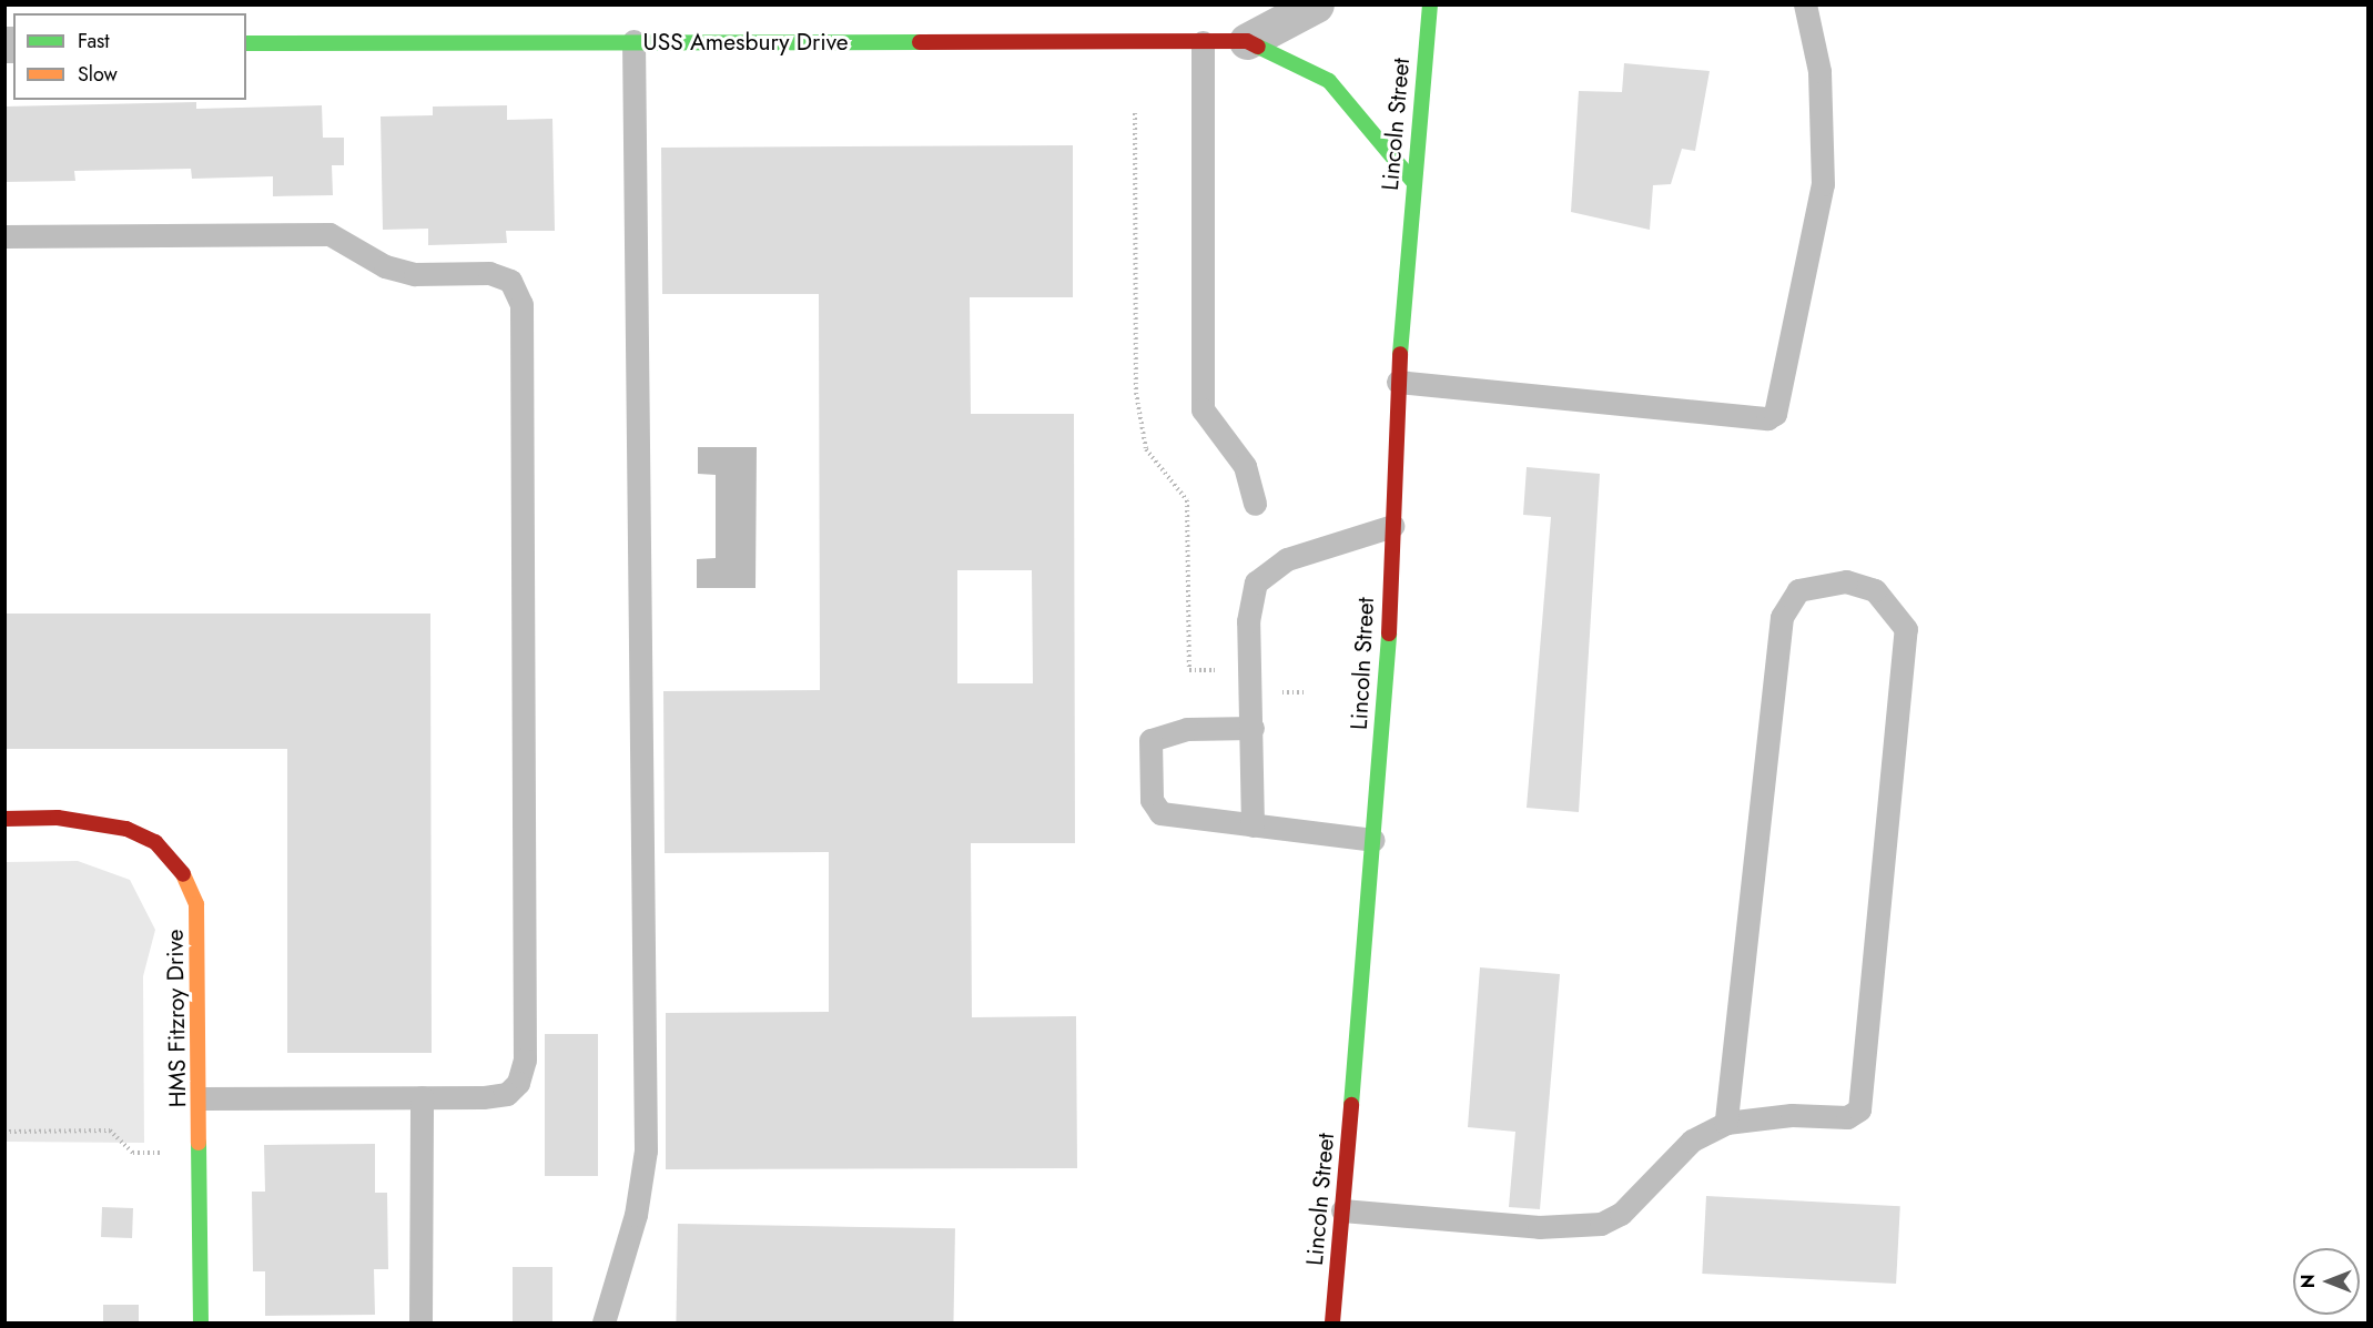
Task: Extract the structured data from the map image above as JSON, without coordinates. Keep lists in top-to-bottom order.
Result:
{
  "streets": {
    "street": ["USS Amesbury Drive", "Lincoln Street", "HMS Fitzroy Drive"]
  },
  "crossings": [
    ["USS Amesbury Drive", "Lincoln Street"]
  ],
  "legend": ["Fast", "Slow"],
  "north": "left"
}
